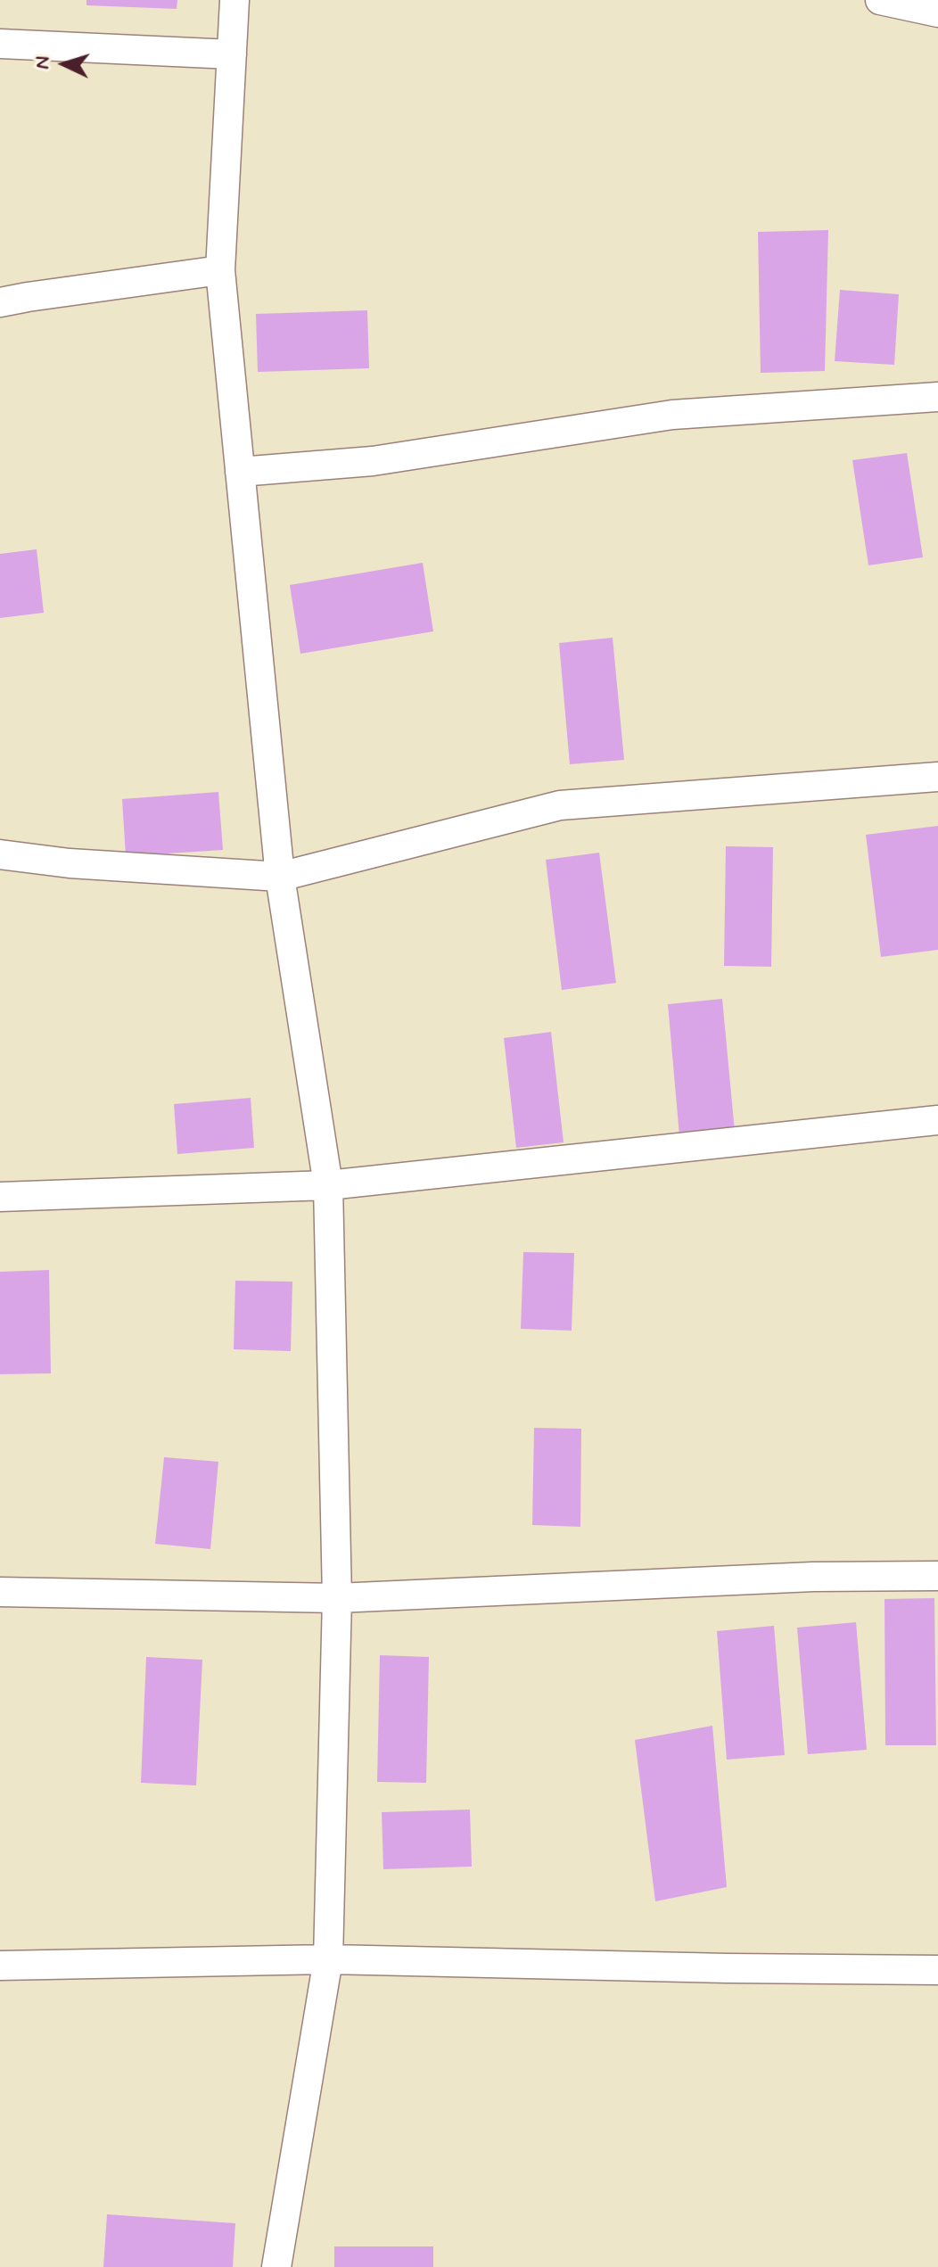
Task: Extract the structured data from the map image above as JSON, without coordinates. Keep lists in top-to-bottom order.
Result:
{
  "north": "left"
}
